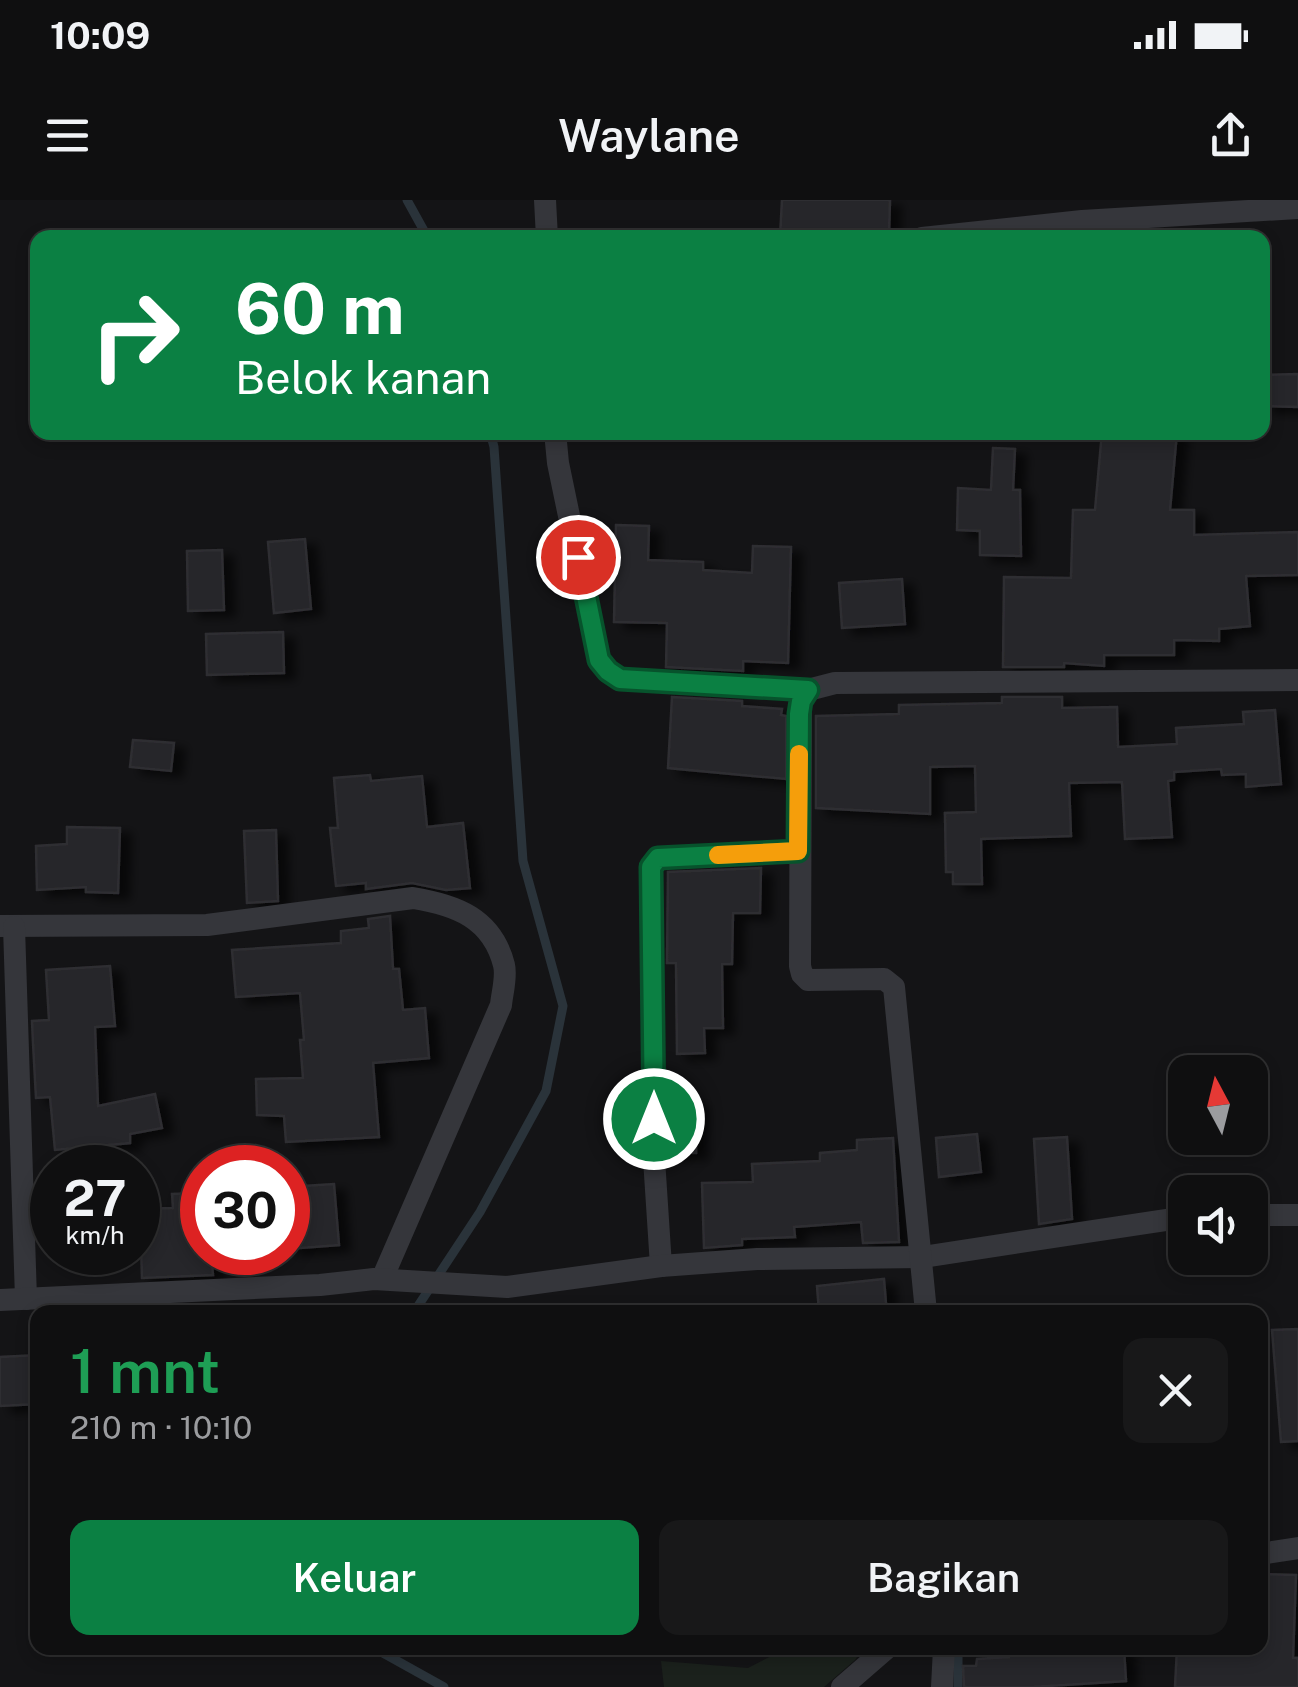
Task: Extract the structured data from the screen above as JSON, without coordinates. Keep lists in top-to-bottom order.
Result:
{
  "north": "top",
  "page": {
    "status": "10:09",
    "header": "Waylane",
    "turn": ["60 m", "Belok kanan"],
    "speed": "27 km/h",
    "limit": "30",
    "heading": ["1 mnt", "210 m · 10:10"],
    "buttons": ["Keluar", "Bagikan"]
  }
}
